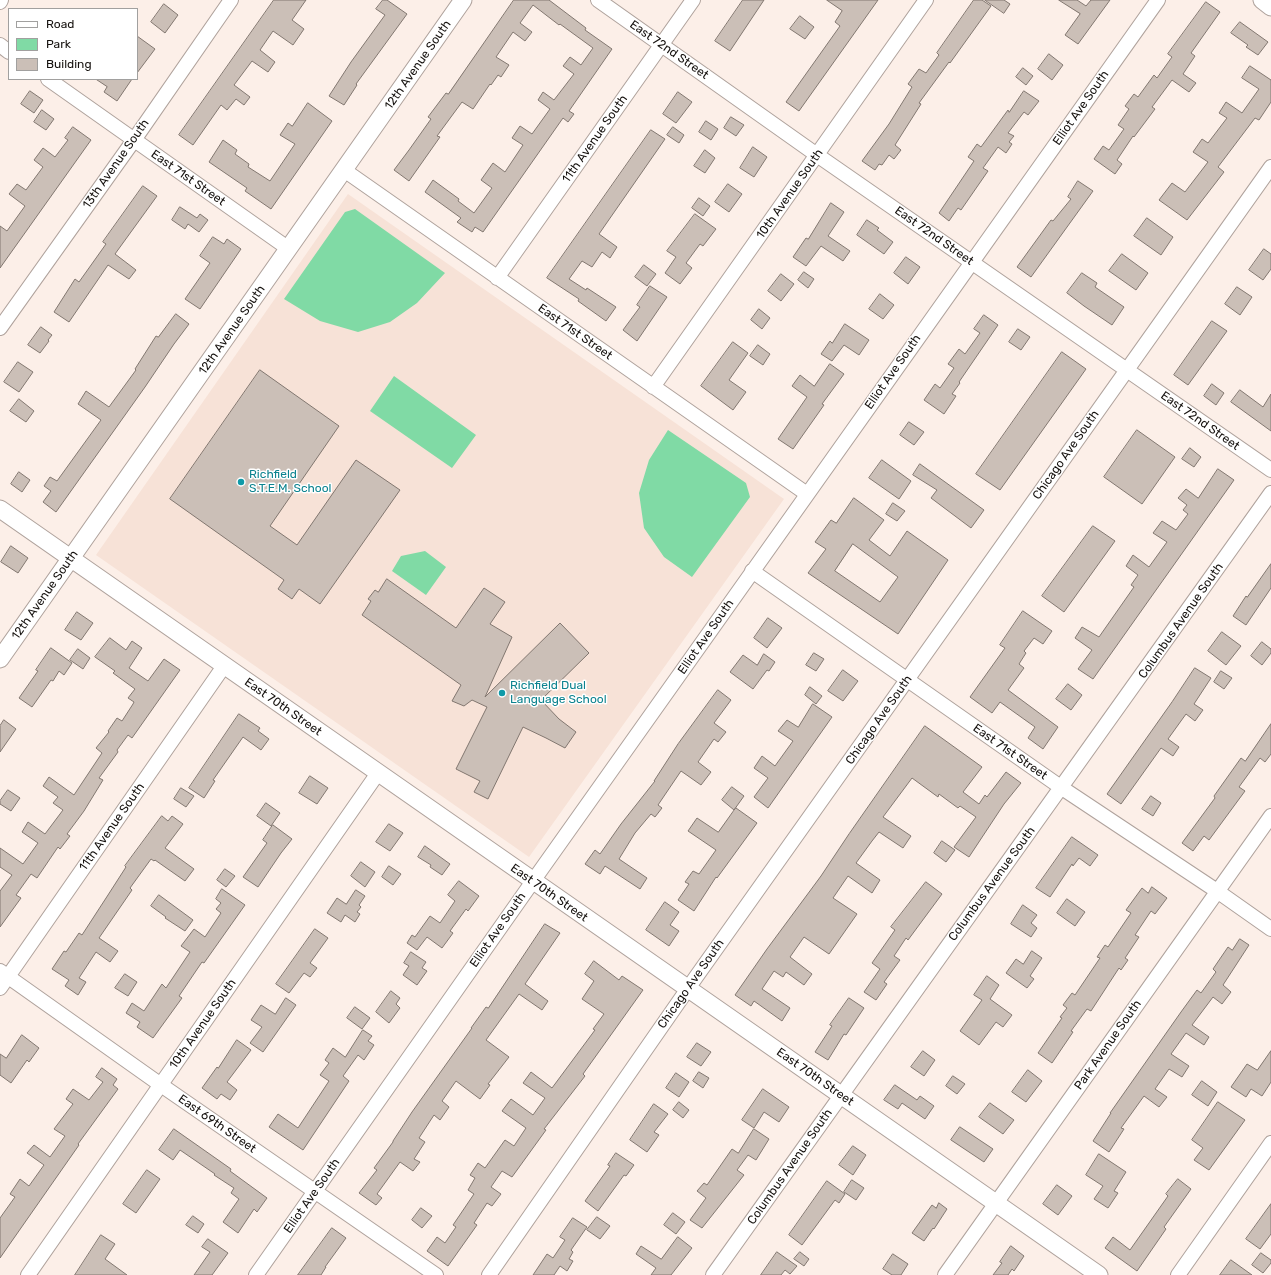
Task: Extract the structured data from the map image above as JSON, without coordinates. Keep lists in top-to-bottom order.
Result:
{
  "streets": {
    "street": [
      "East 72nd Street",
      "12th Avenue South",
      "Elliot Ave South",
      "11th Avenue South",
      "13th Avenue South",
      "East 71st Street",
      "10th Avenue South",
      "Chicago Ave South",
      "Columbus Avenue South",
      "East 70th Street",
      "Park Avenue South",
      "East 69th Street"
    ]
  },
  "crossings": [
    ["East 72nd Street", "Elliot Ave South"],
    ["East 72nd Street", "11th Avenue South"],
    ["East 72nd Street", "10th Avenue South"],
    ["East 72nd Street", "Chicago Ave South"],
    ["12th Avenue South", "East 71st Street"],
    ["12th Avenue South", "East 70th Street"],
    ["Elliot Ave South", "East 71st Street"],
    ["Elliot Ave South", "East 70th Street"],
    ["Elliot Ave South", "East 69th Street"],
    ["11th Avenue South", "East 71st Street"],
    ["11th Avenue South", "East 70th Street"],
    ["11th Avenue South", "East 69th Street"],
    ["13th Avenue South", "East 71st Street"],
    ["East 71st Street", "10th Avenue South"],
    ["East 71st Street", "Chicago Ave South"],
    ["East 71st Street", "Columbus Avenue South"],
    ["East 71st Street", "Park Avenue South"],
    ["10th Avenue South", "East 70th Street"],
    ["10th Avenue South", "East 69th Street"],
    ["Chicago Ave South", "East 70th Street"],
    ["Columbus Avenue South", "East 70th Street"],
    ["East 70th Street", "Park Avenue South"]
  ],
  "places": ["Richfield S.T.E.M. School", "Richfield Dual Language School"],
  "legend": ["Road", "Park", "Building"]
}
